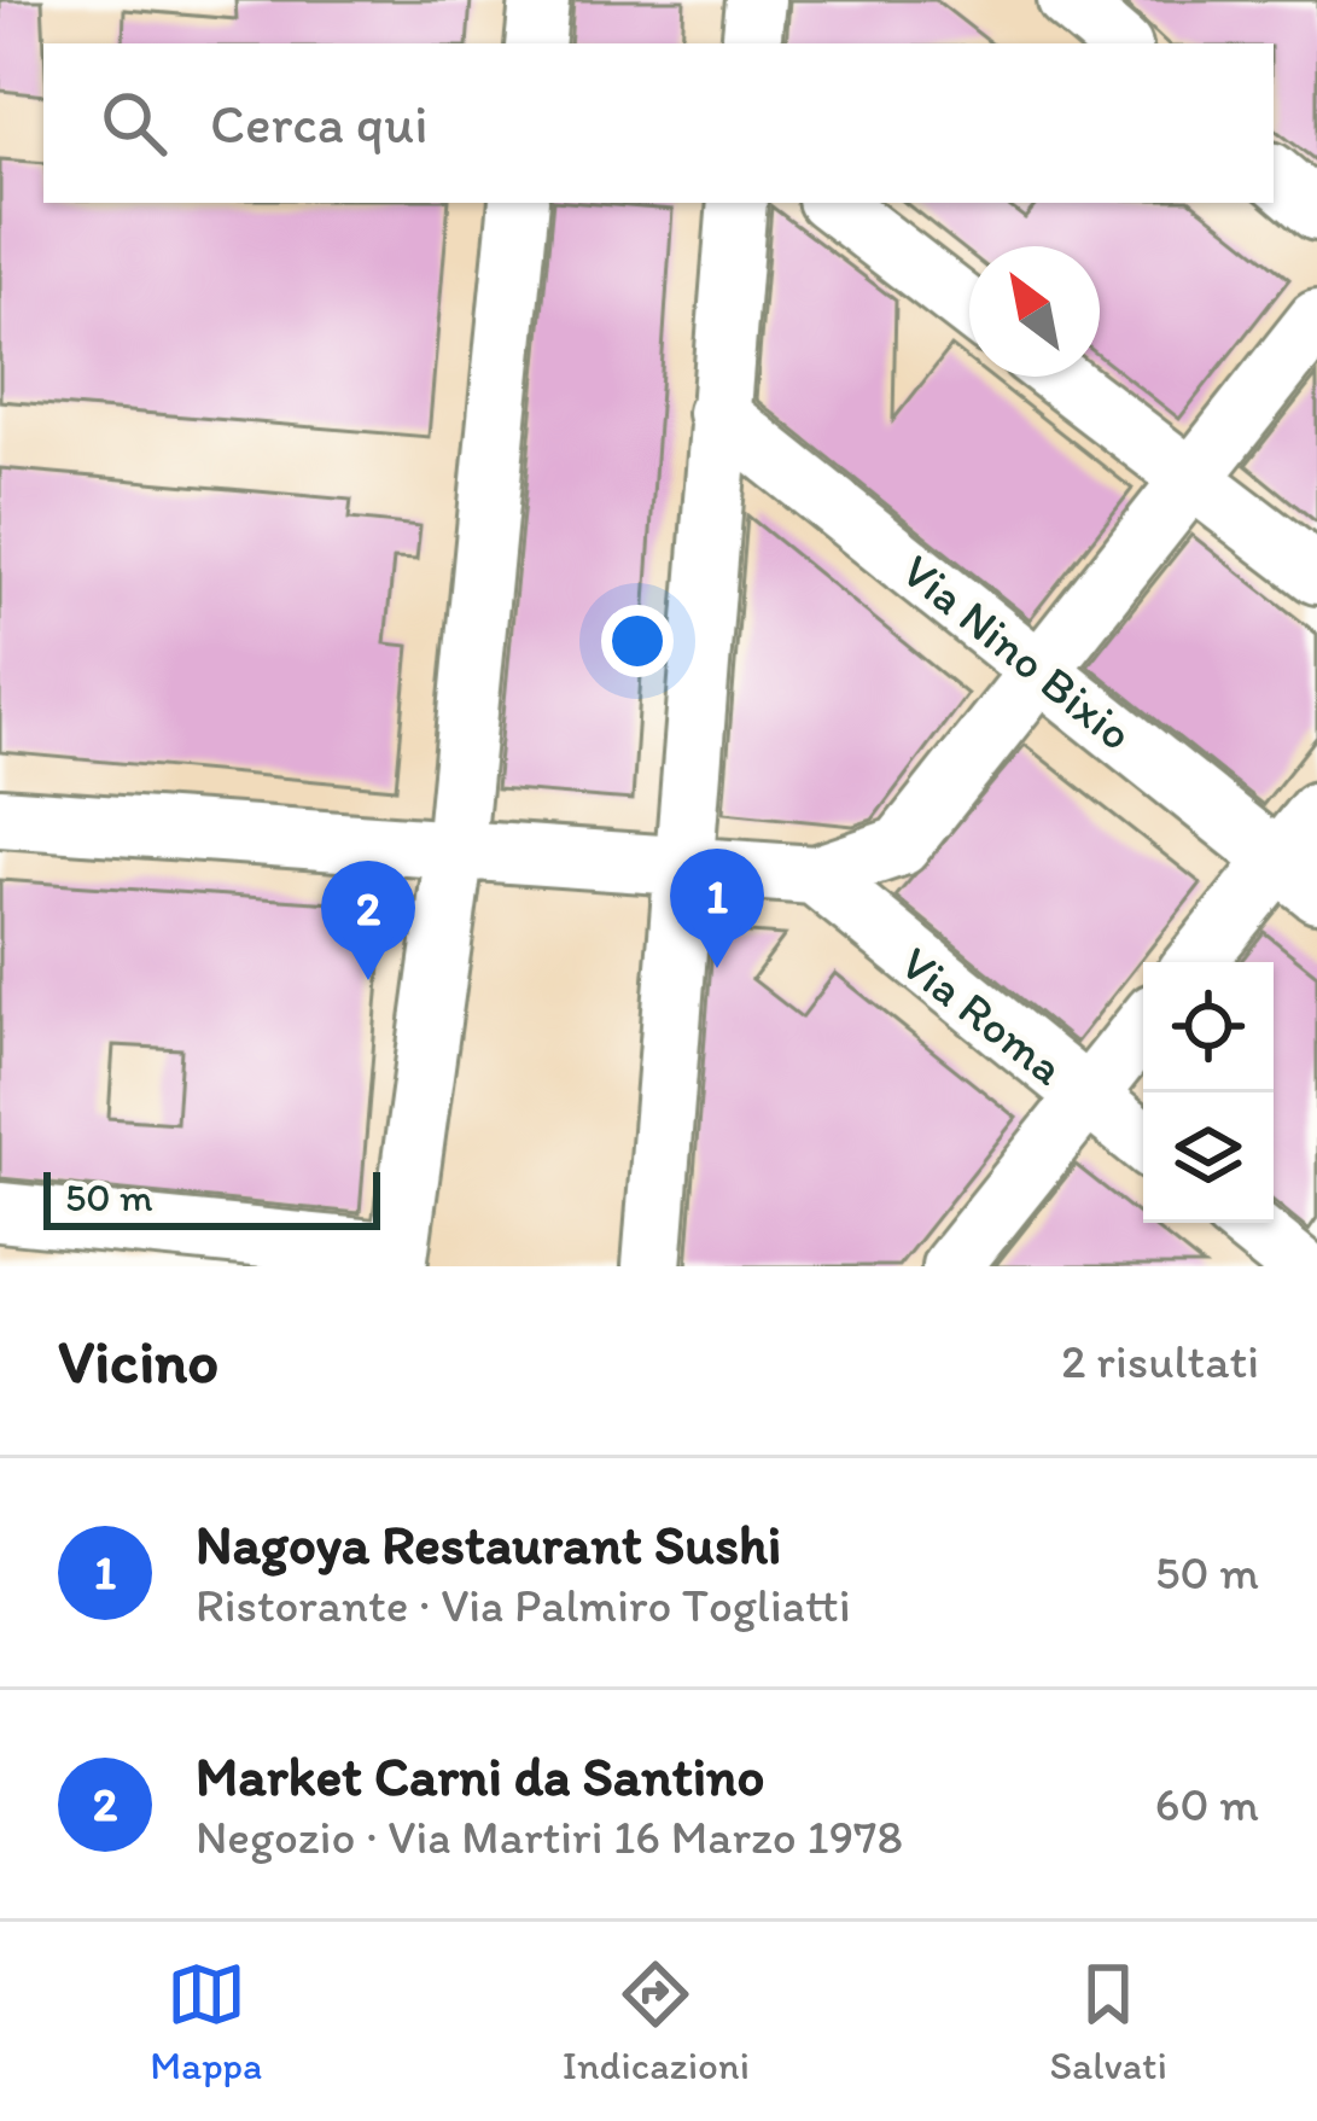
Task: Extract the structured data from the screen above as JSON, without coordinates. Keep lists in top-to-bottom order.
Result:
{
  "streets": {
    "street": ["Via Nino Bixio", "Via Roma"]
  },
  "scale_bar": "50 m",
  "north": "top left",
  "page": {
    "search": "Cerca qui",
    "pins": ["1", "2"],
    "scale": "50 m",
    "heading": ["Vicino", "2 risultati"],
    "list": [
      {
        "mark": "1",
        "name": "Nagoya Restaurant Sushi",
        "note": "Ristorante · Via Palmiro Togliatti",
        "value": "50 m"
      },
      {
        "mark": "2",
        "name": "Market Carni da Santino",
        "note": "Negozio · Via Martiri 16 Marzo 1978",
        "value": "60 m"
      }
    ],
    "nav": ["Mappa", "Indicazioni", "Salvati"]
  }
}
